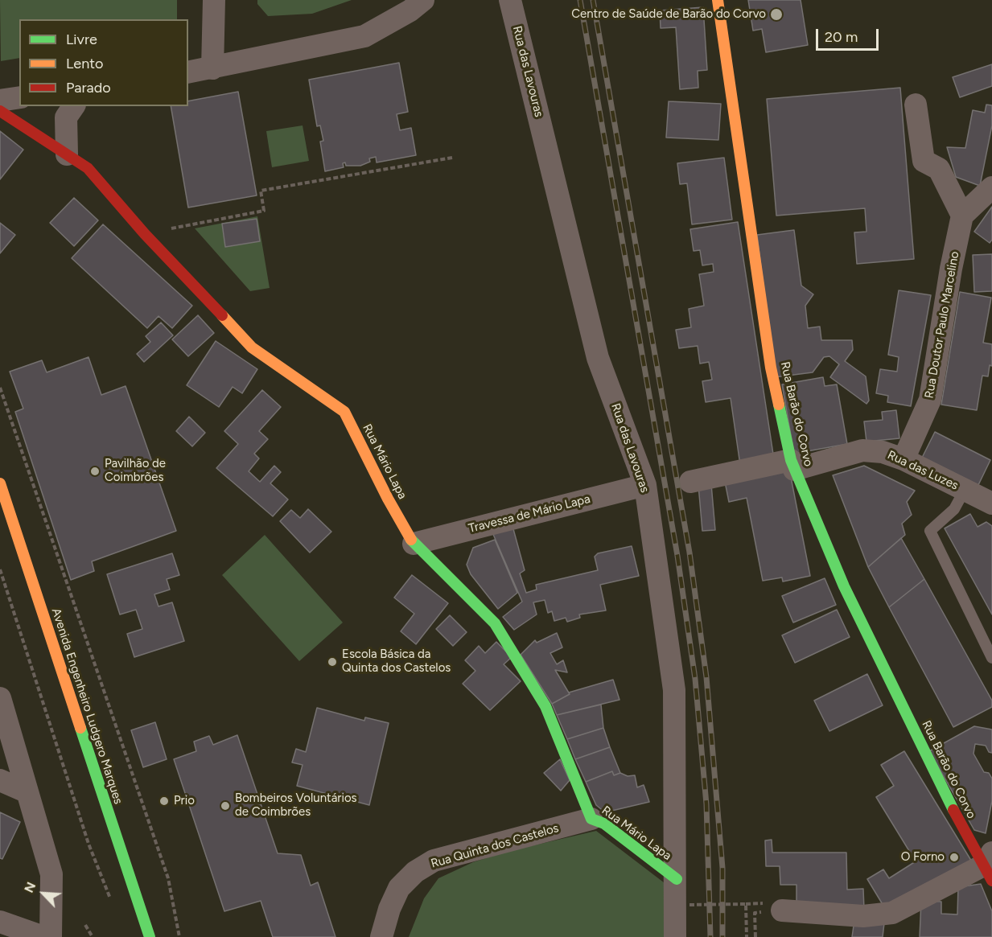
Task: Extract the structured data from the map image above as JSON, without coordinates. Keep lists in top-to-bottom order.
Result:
{
  "streets": {
    "main road": ["Rua Barão do Corvo", "Rua Mário Lapa", "Avenida Engenheiro Ludgero Marques"],
    "street": [
      "Rua das Lavouras",
      "Rua Doutor Paulo Marcelino",
      "Rua das Luzes",
      "Travessa de Mário Lapa",
      "Rua Quinta dos Castelos"
    ]
  },
  "crossings": [
    ["Rua das Lavouras", "Rua Mário Lapa"],
    ["Rua das Lavouras", "Travessa de Mário Lapa"],
    ["Rua Doutor Paulo Marcelino", "Rua das Luzes"],
    ["Rua Barão do Corvo", "Rua das Luzes"],
    ["Rua Mário Lapa", "Travessa de Mário Lapa"],
    ["Rua Mário Lapa", "Rua Quinta dos Castelos"]
  ],
  "places": [
    "Centro de Saúde de Barão do Corvo",
    "Pavilhão de Coimbrões",
    "Escola Básica da Quinta dos Castelos",
    "Prio",
    "Bombeiros Voluntários de Coimbrões",
    "O Forno"
  ],
  "legend": ["Livre", "Lento", "Parado"],
  "scale_bar": "20 m",
  "north": "top left"
}
